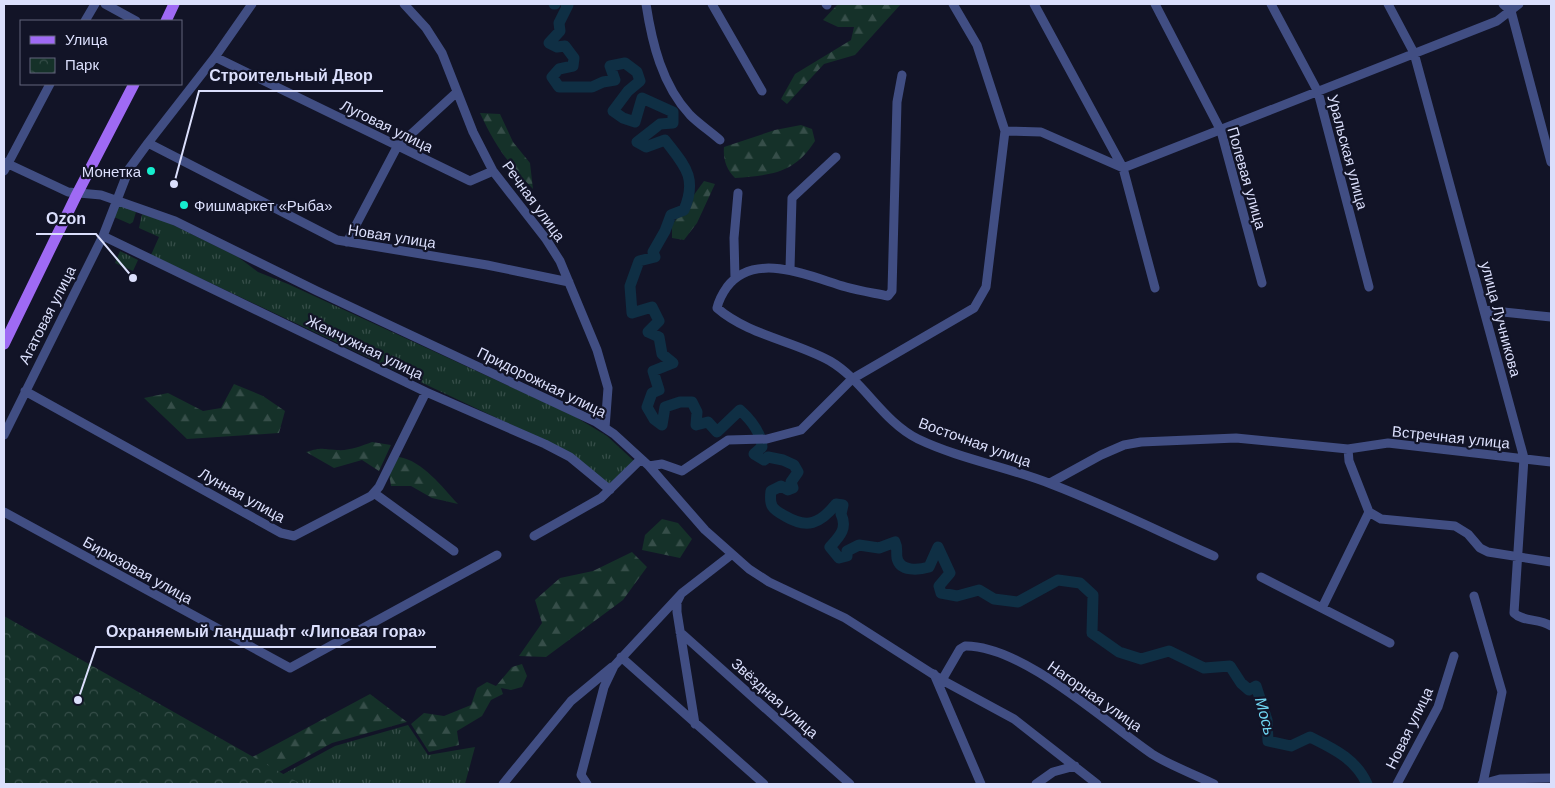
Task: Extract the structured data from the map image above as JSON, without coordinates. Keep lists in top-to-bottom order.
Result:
{
  "streets": {
    "street": [
      "Луговая улица",
      "Уральская улица",
      "Полевая улица",
      "Речная улица",
      "Новая улица",
      "Агатовая улица",
      "улица Лучникова",
      "Жемчужная улица",
      "Придорожная улица",
      "Встречная улица",
      "Восточная улица",
      "Лунная улица",
      "Бирюзовая улица",
      "Нагорная улица",
      "Звёздная улица"
    ]
  },
  "crossings": [
    ["Луговая улица", "Речная улица"],
    ["Речная улица", "Новая улица"],
    ["Речная улица", "Придорожная улица"],
    ["Агатовая улица", "Жемчужная улица"],
    ["Агатовая улица", "Придорожная улица"],
    ["Агатовая улица", "Лунная улица"],
    ["улица Лучникова", "Встречная улица"],
    ["Жемчужная улица", "Лунная улица"],
    ["Придорожная улица", "Нагорная улица"],
    ["Встречная улица", "Восточная улица"]
  ],
  "water": ["Мось"],
  "places": [
    "Монетка",
    "Строительный Двор",
    "Фишмаркет «Рыба»",
    "Ozon",
    "Охраняемый ландшафт «Липовая гора»"
  ],
  "legend": ["Улица", "Парк"]
}
